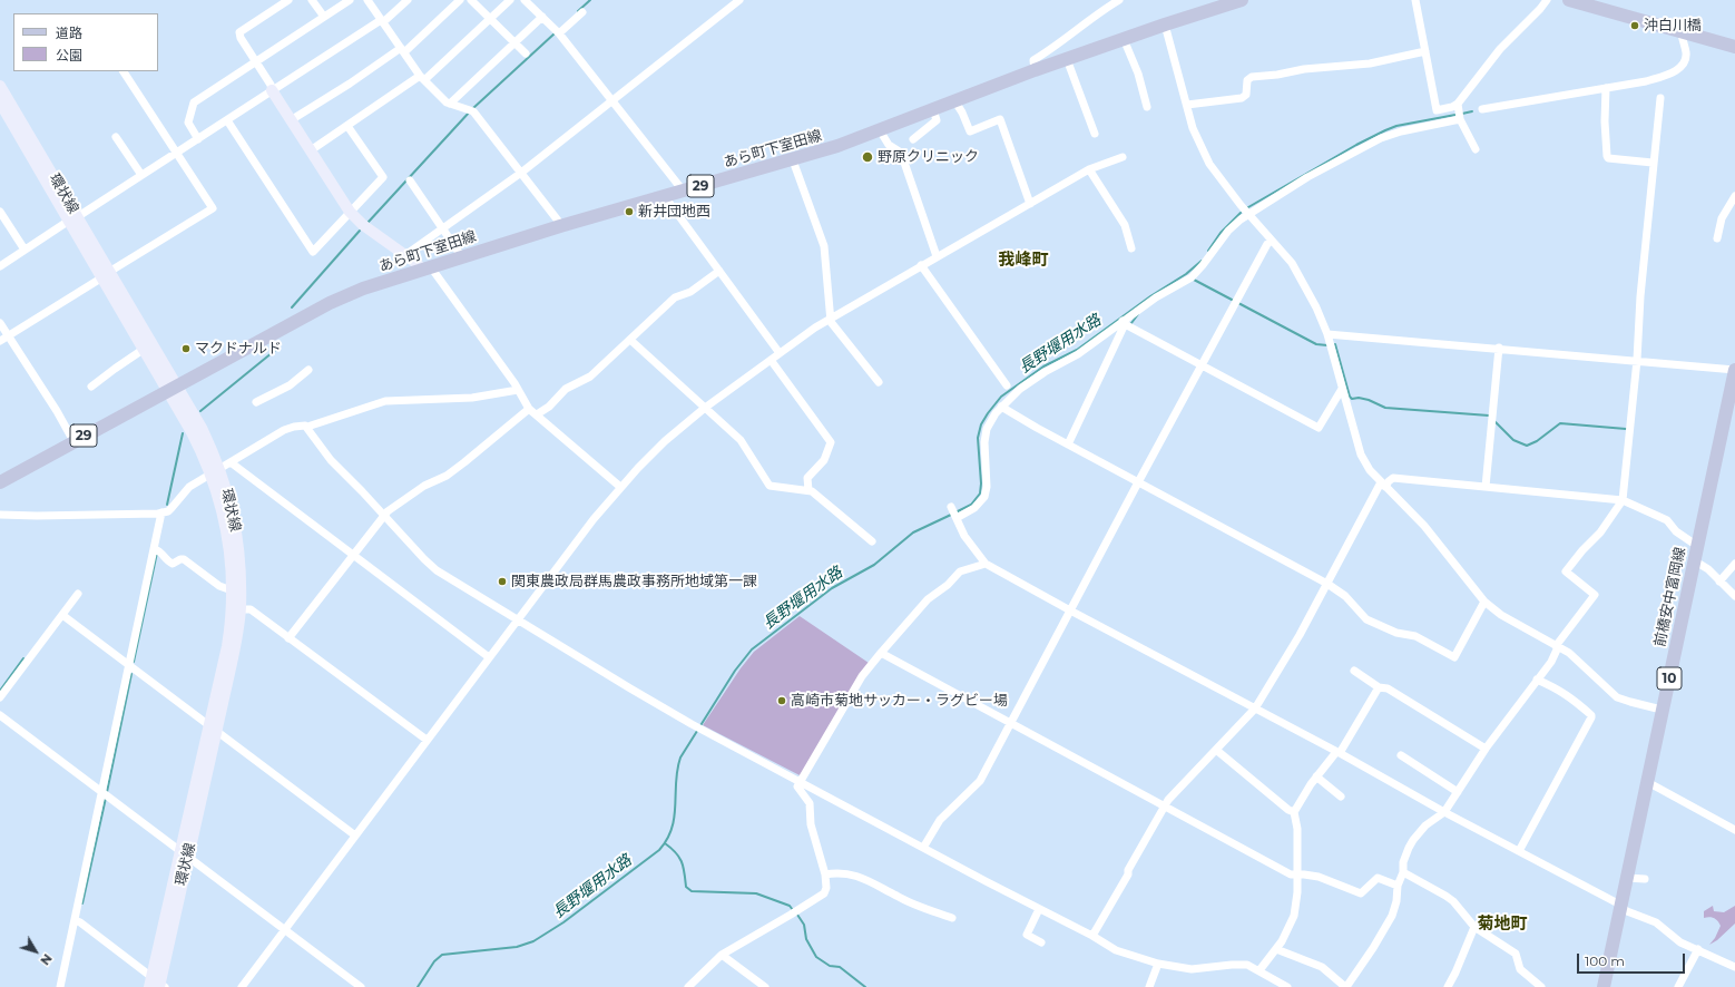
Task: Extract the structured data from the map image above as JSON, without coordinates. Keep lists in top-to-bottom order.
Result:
{
  "streets": {
    "main road": [
      "あら町下室田線",
      "29",
      "前橋安中富岡線",
      "10"
    ],
    "street": ["環状線"]
  },
  "crossings": [
    ["あら町下室田線", "29"],
    ["あら町下室田線", "環状線"],
    ["29", "環状線"]
  ],
  "districts": ["我峰町", "菊地町"],
  "water": ["長野堰用水路"],
  "places": [
    "沖白川橋",
    "野原クリニック",
    "新井団地西",
    "マクドナルド",
    "関東農政局群馬農政事務所地域第一課",
    "高崎市菊地サッカー・ラグビー場"
  ],
  "legend": ["道路", "公園"],
  "scale_bar": "100 m",
  "north": "bottom right"
}
